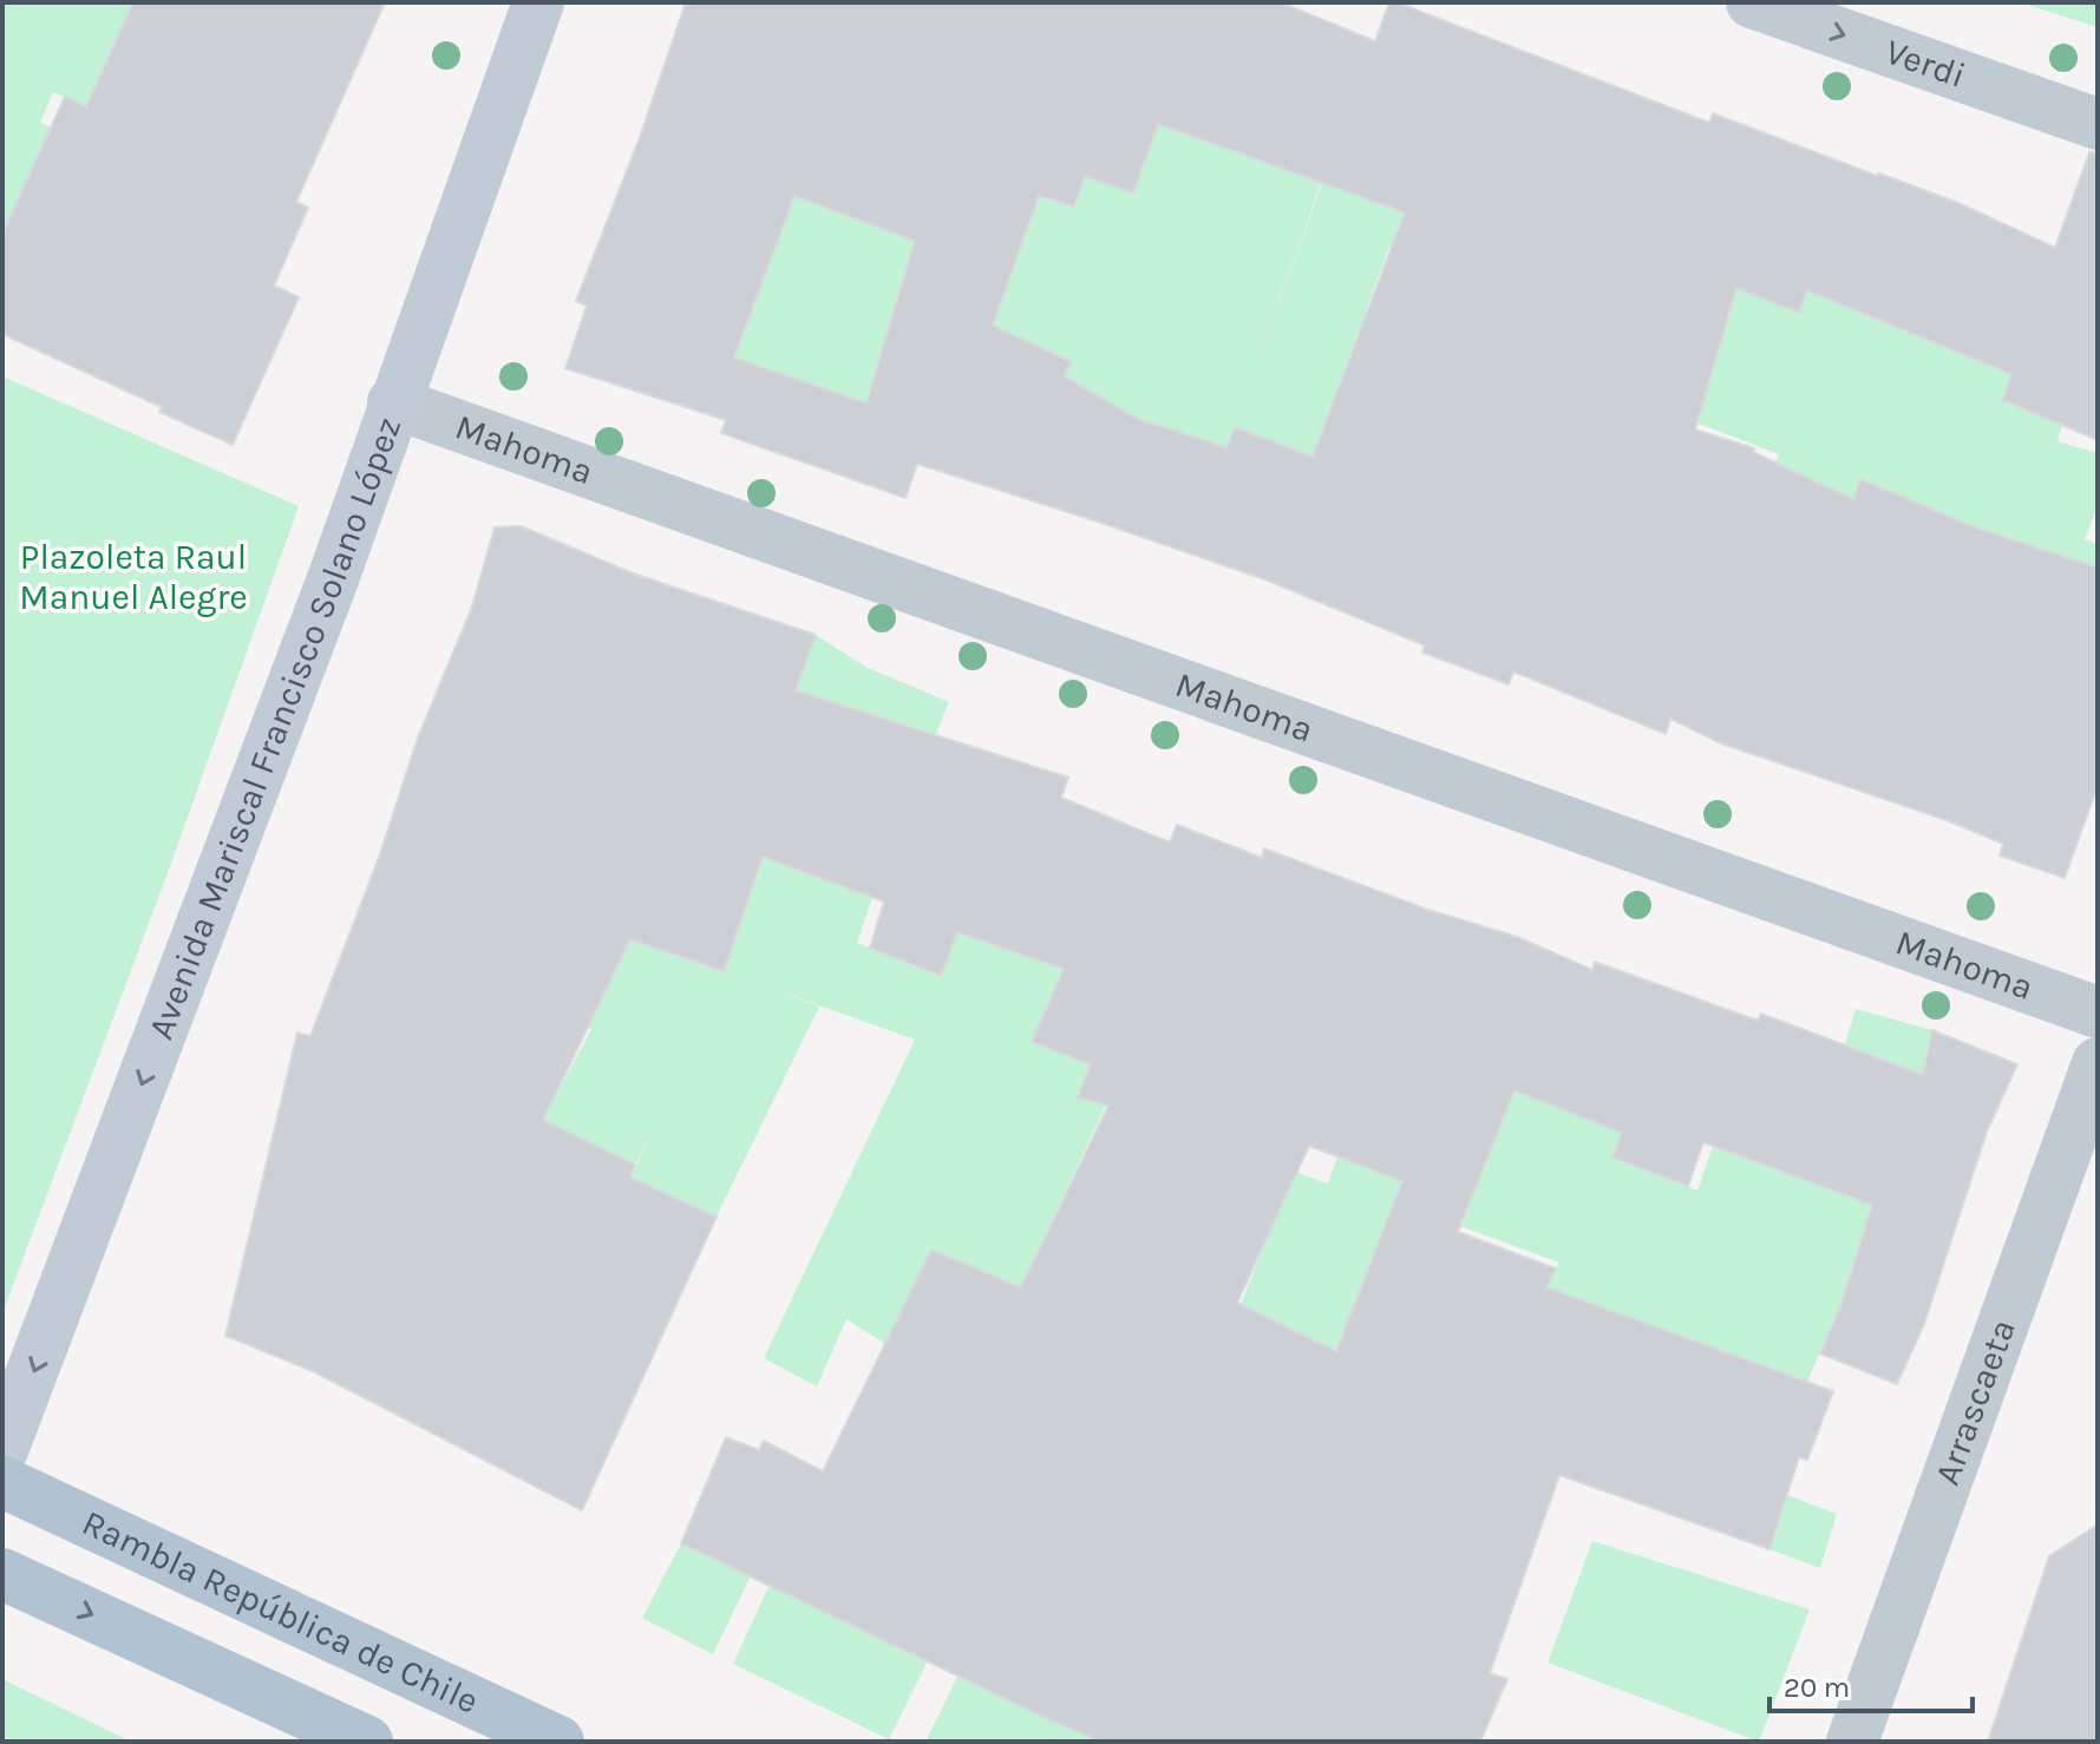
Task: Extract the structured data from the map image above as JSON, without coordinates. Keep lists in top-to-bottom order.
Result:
{
  "streets": {
    "main road": ["Rambla República de Chile"],
    "street": [
      "Verdi",
      "Mahoma",
      "Avenida Mariscal Francisco Solano López",
      "Arrascaeta"
    ]
  },
  "crossings": [
    ["Mahoma", "Avenida Mariscal Francisco Solano López"]
  ],
  "one_way": ["Verdi", "Avenida Mariscal Francisco Solano López"],
  "parks": ["Plazoleta Raul Manuel Alegre"],
  "scale_bar": "20 m"
}
